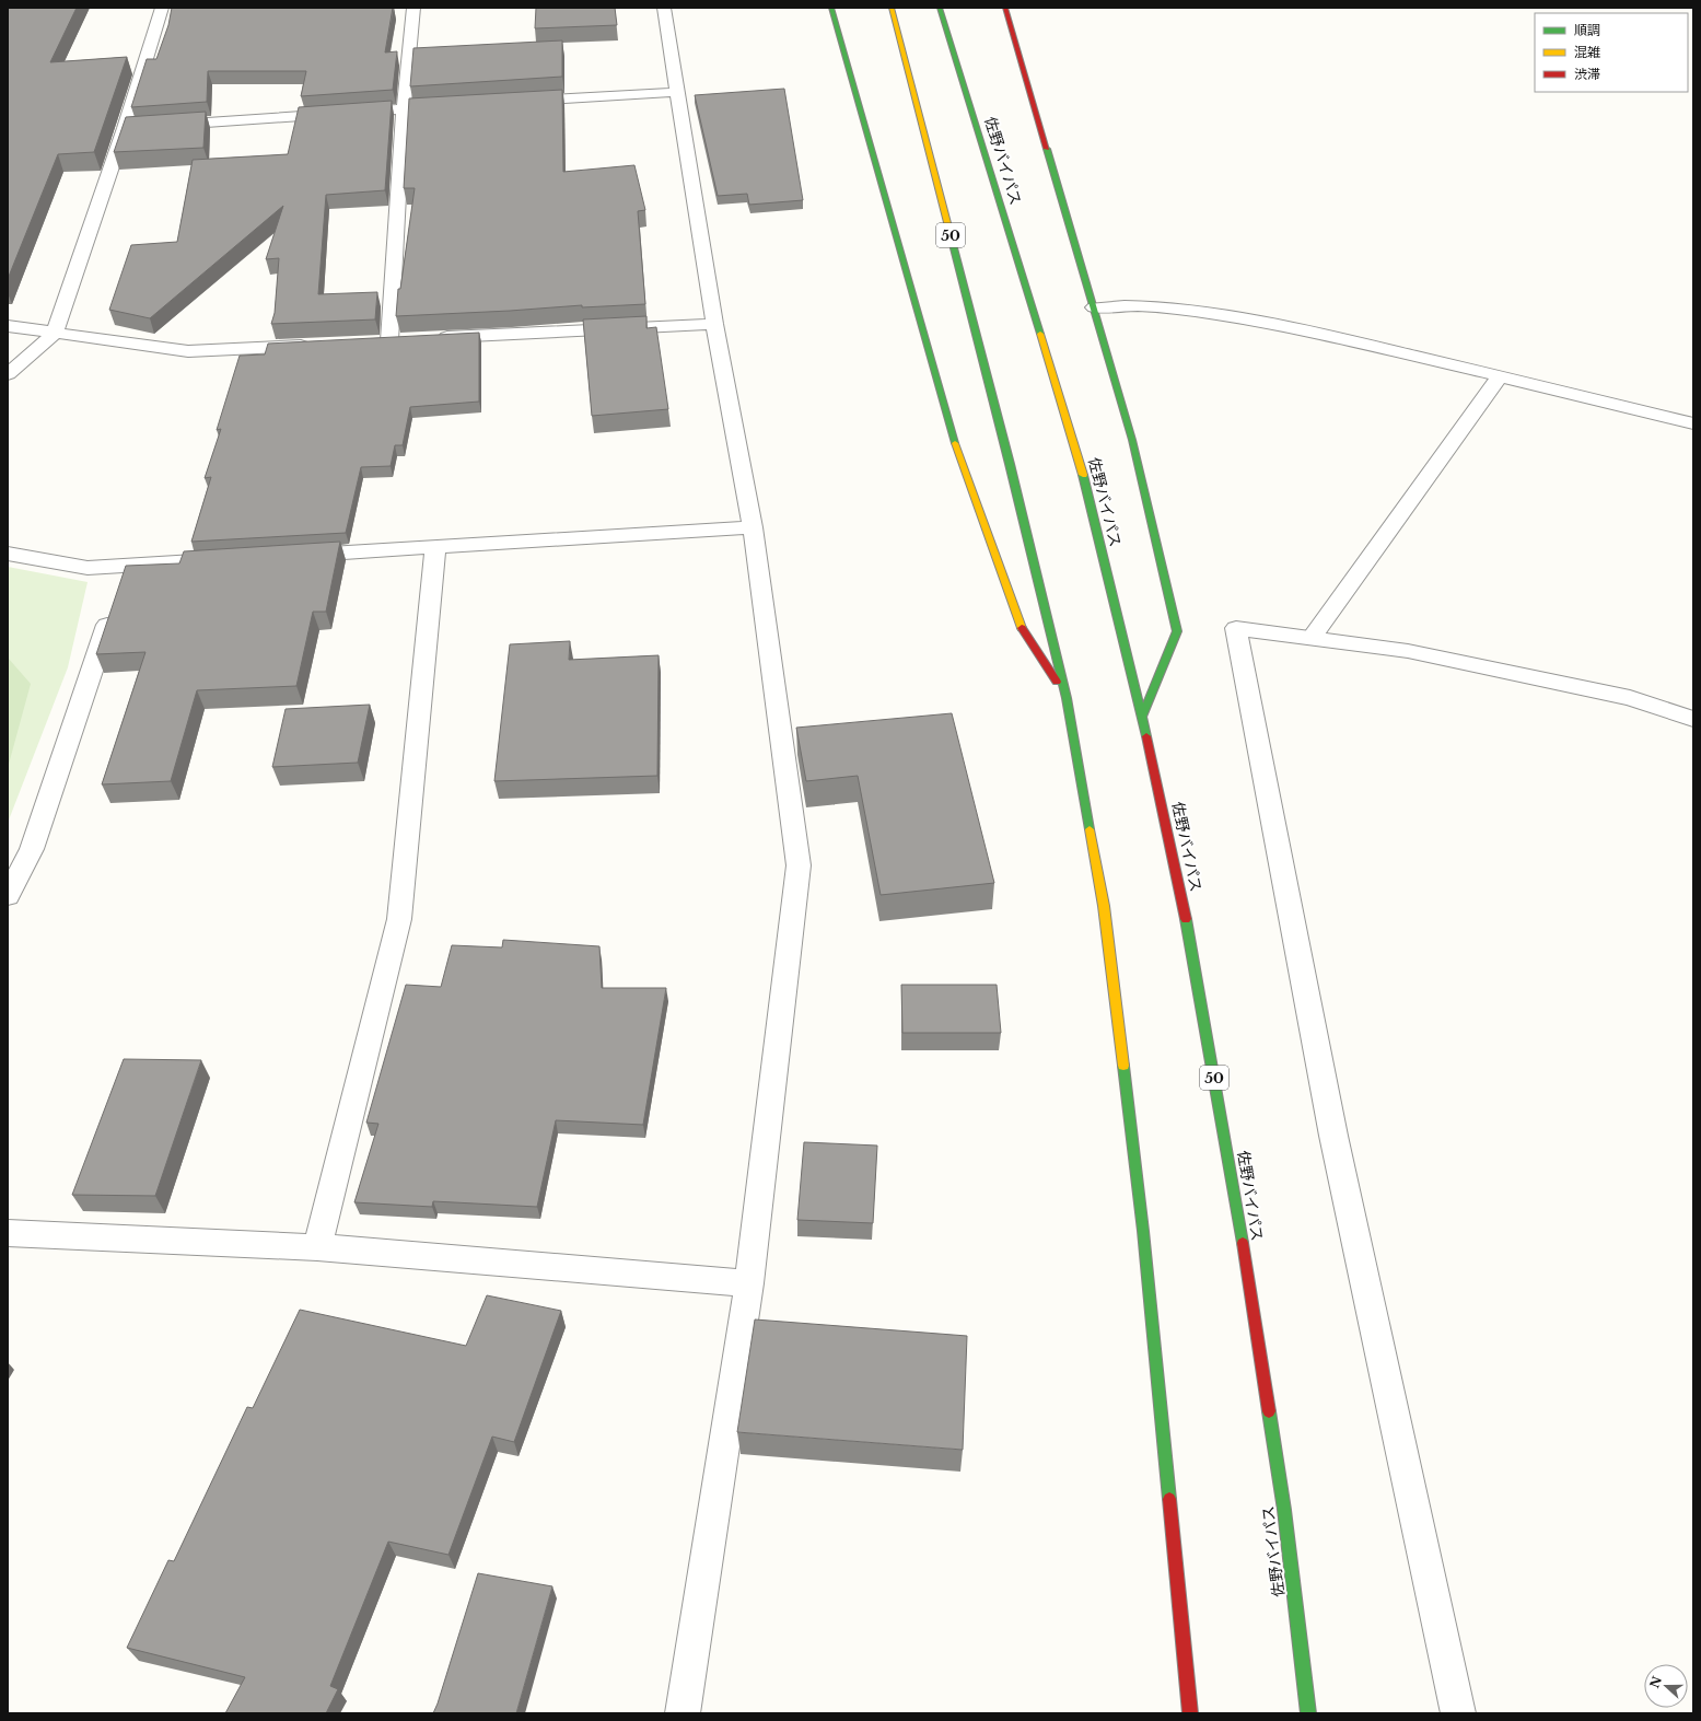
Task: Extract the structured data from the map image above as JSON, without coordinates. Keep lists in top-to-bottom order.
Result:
{
  "streets": {
    "highway": ["佐野バイパス", "50"]
  },
  "legend": ["順調", "混雑", "渋滞"],
  "north": "left"
}
